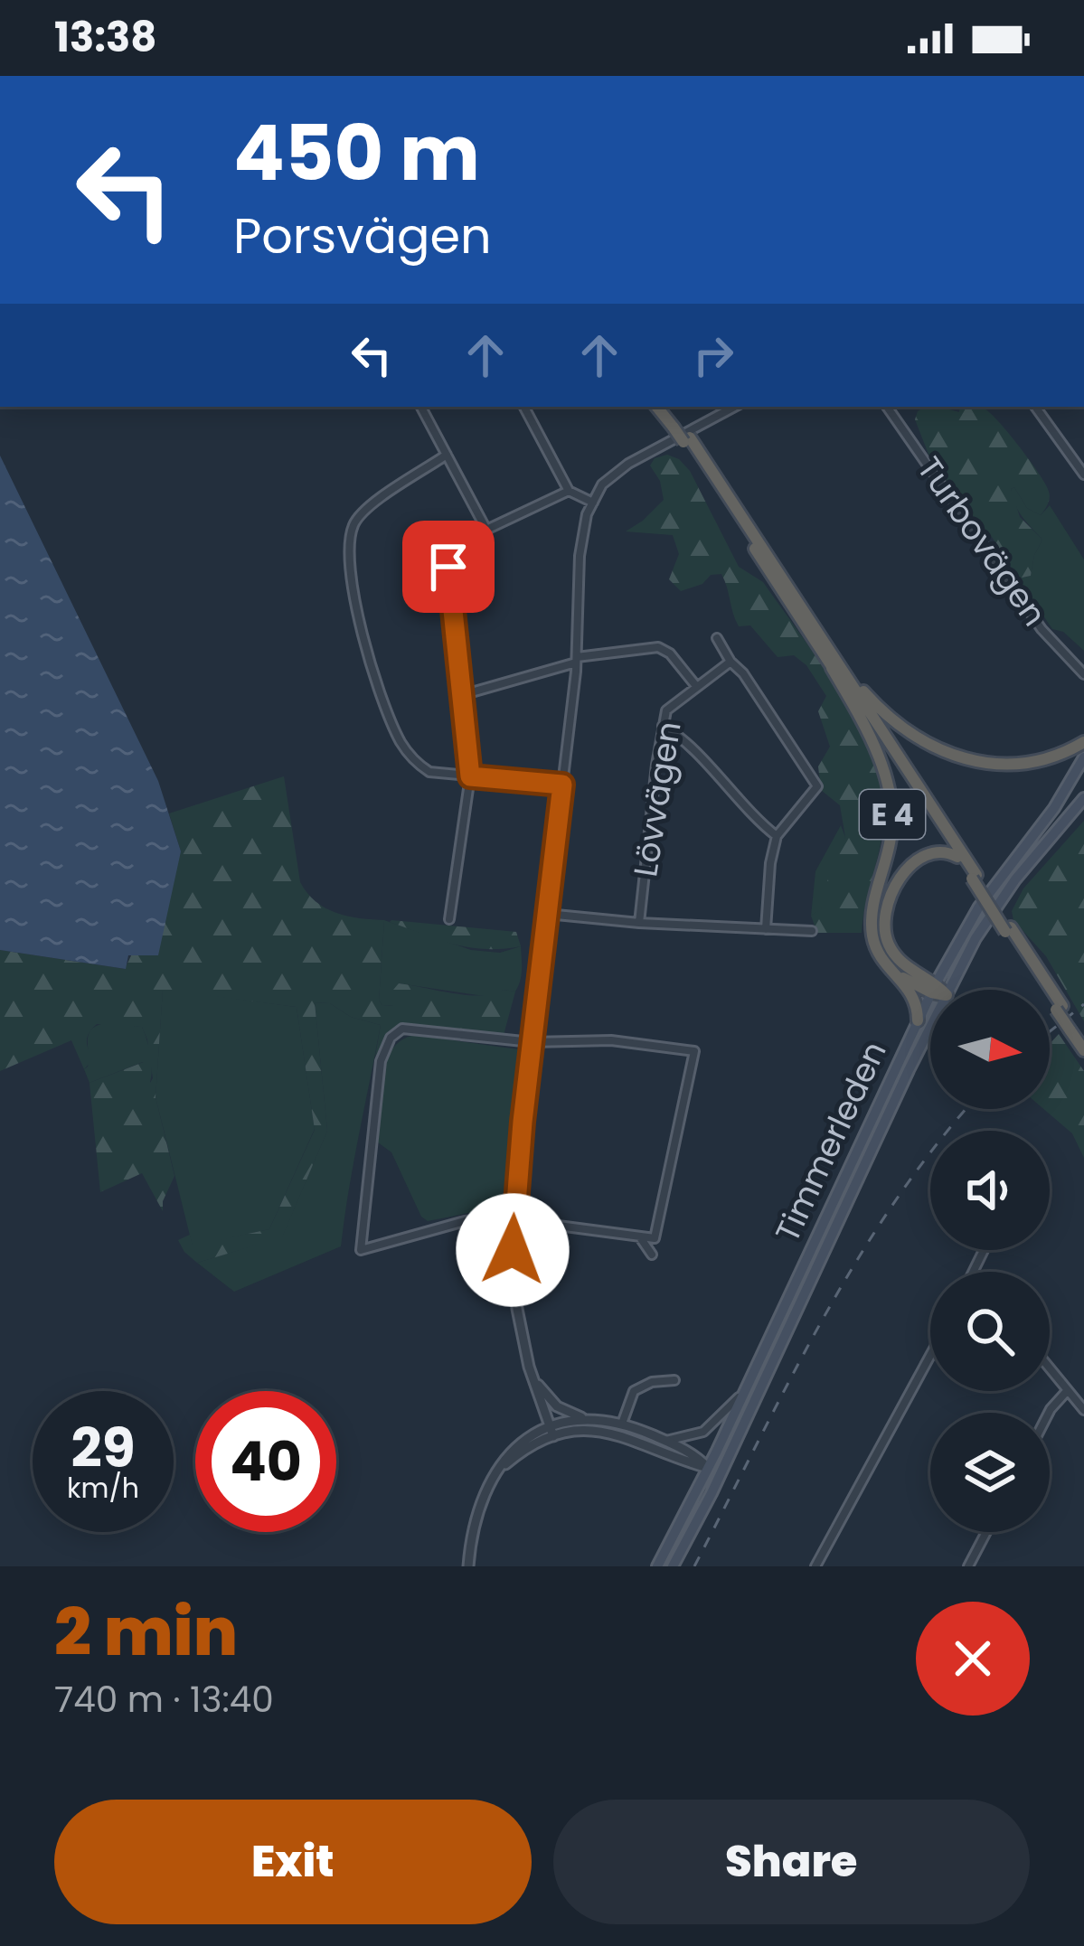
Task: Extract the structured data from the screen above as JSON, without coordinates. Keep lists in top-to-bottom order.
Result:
{
  "streets": {
    "highway": ["E 4"],
    "main road": ["Timmerleden"],
    "street": ["Turbovägen", "Lövvägen"]
  },
  "crossings": [
    ["E 4", "Timmerleden"]
  ],
  "north": "right",
  "page": {
    "status": "13:38",
    "turn": ["450 m", "Porsvägen"],
    "speed": "29 km/h",
    "limit": "40",
    "heading": ["2 min", "740 m · 13:40"],
    "buttons": ["Exit", "Share"]
  }
}
